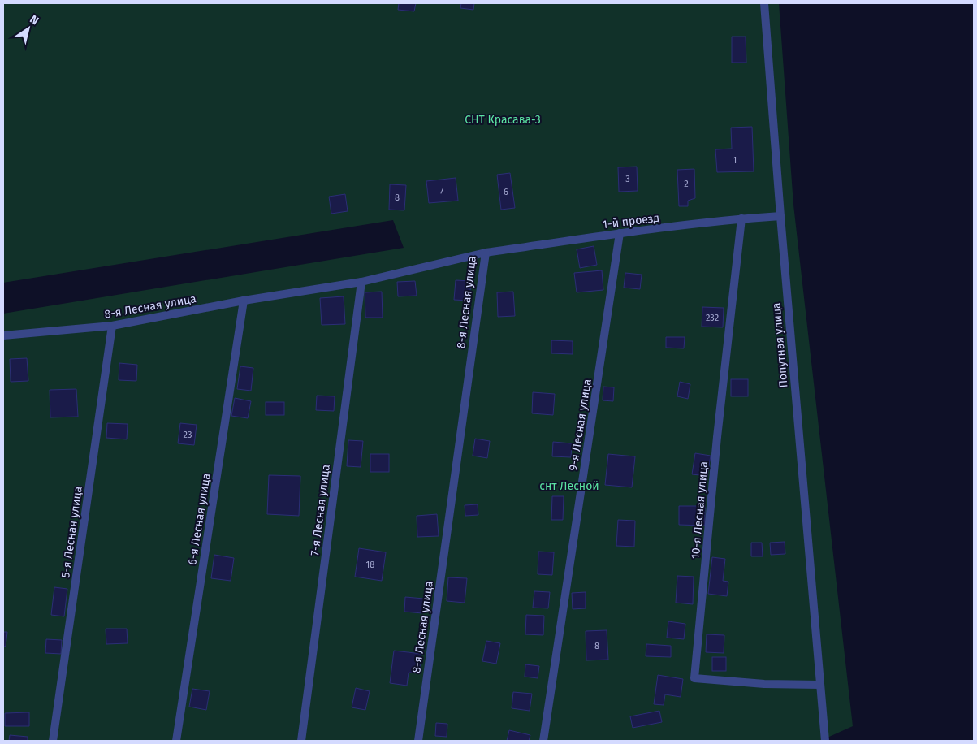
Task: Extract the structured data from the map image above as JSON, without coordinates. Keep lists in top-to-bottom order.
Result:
{
  "streets": {
    "street": [
      "1-й проезд",
      "8-я Лесная улица",
      "Попутная улица",
      "9-я Лесная улица",
      "7-я Лесная улица",
      "10-я Лесная улица",
      "6-я Лесная улица",
      "5-я Лесная улица"
    ]
  },
  "crossings": [
    ["1-й проезд", "8-я Лесная улица"],
    ["1-й проезд", "Попутная улица"],
    ["1-й проезд", "9-я Лесная улица"],
    ["1-й проезд", "10-я Лесная улица"],
    ["8-я Лесная улица", "7-я Лесная улица"],
    ["8-я Лесная улица", "6-я Лесная улица"],
    ["8-я Лесная улица", "5-я Лесная улица"],
    ["Попутная улица", "10-я Лесная улица"]
  ],
  "parks": ["СНТ Красава-3", "снт Лесной"],
  "house_numbers": [
    "1",
    "3",
    "2",
    "7",
    "6",
    "8",
    "232",
    "23",
    "18",
    "8"
  ],
  "north": "top right"
}
